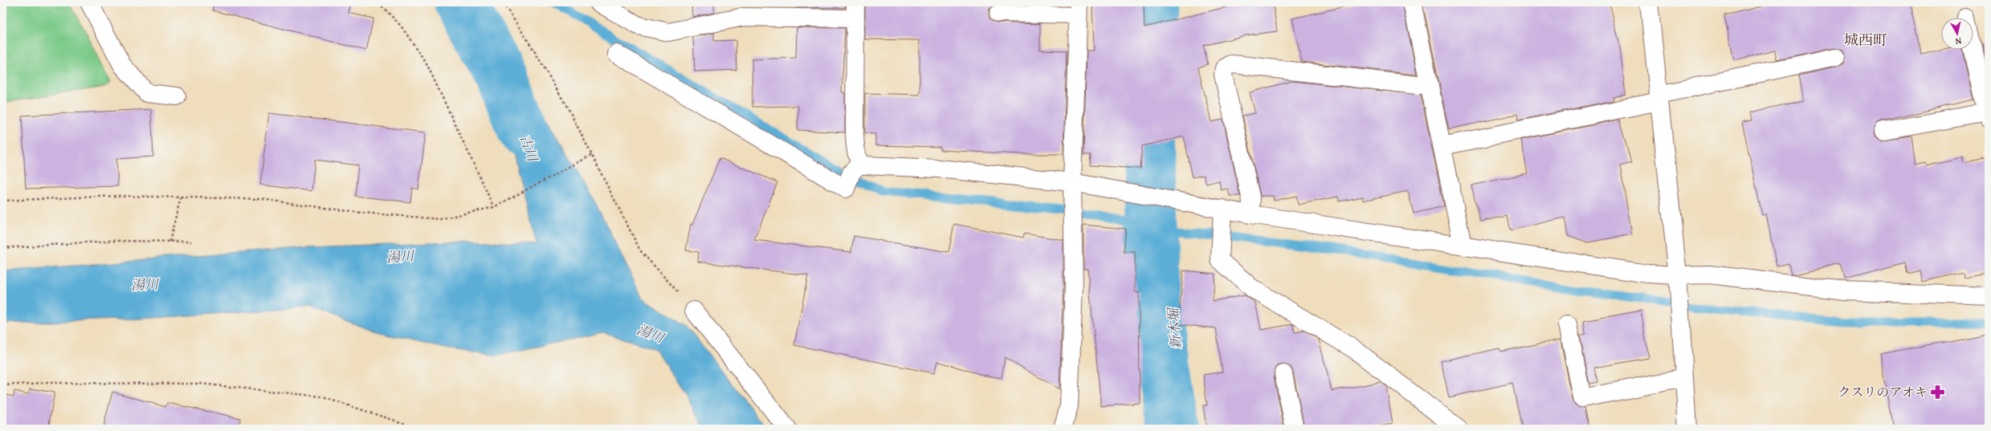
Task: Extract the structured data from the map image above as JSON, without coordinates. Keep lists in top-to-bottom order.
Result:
{
  "districts": ["城西町"],
  "water": ["古川", "湯川", "新木堀"],
  "places": {
    "pharmacy": ["クスリのアオキ"]
  },
  "north": "bottom"
}
